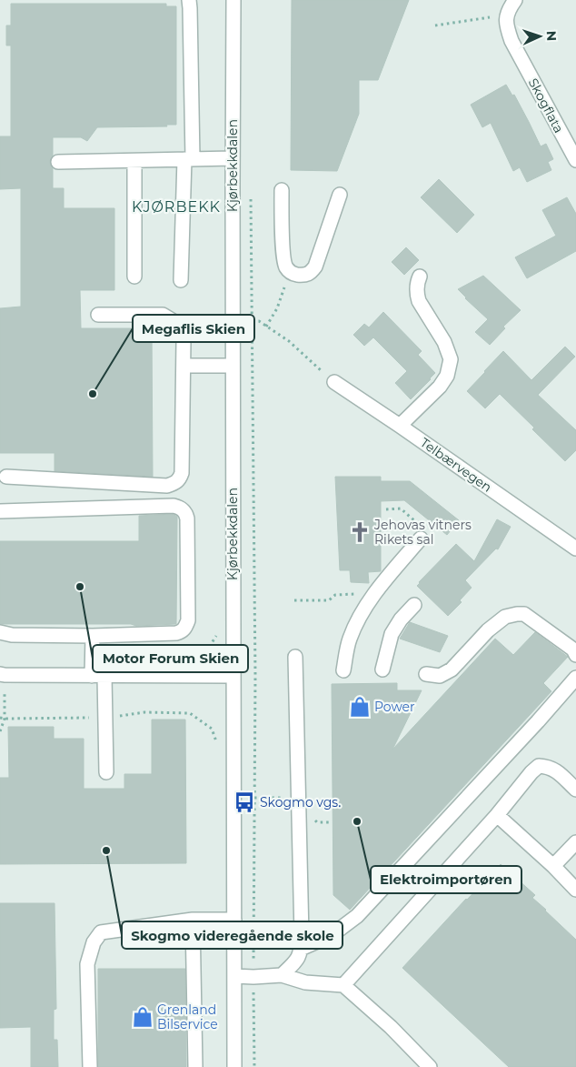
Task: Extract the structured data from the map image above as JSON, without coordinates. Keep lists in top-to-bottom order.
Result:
{
  "streets": {
    "street": ["Skogflata", "Kjørbekkdalen", "Telbærvegen"]
  },
  "districts": ["KJØRBEKK"],
  "places": {
    "other": [
      "Megaflis Skien",
      "Motor Forum Skien",
      "Elektroimportøren",
      "Skogmo videregående skole"
    ],
    "church": ["Jehovas vitners Rikets sal"],
    "shop": ["Power", "Grenland Bilservice"],
    "bus stop": ["Skogmo vgs."]
  },
  "north": "right"
}
